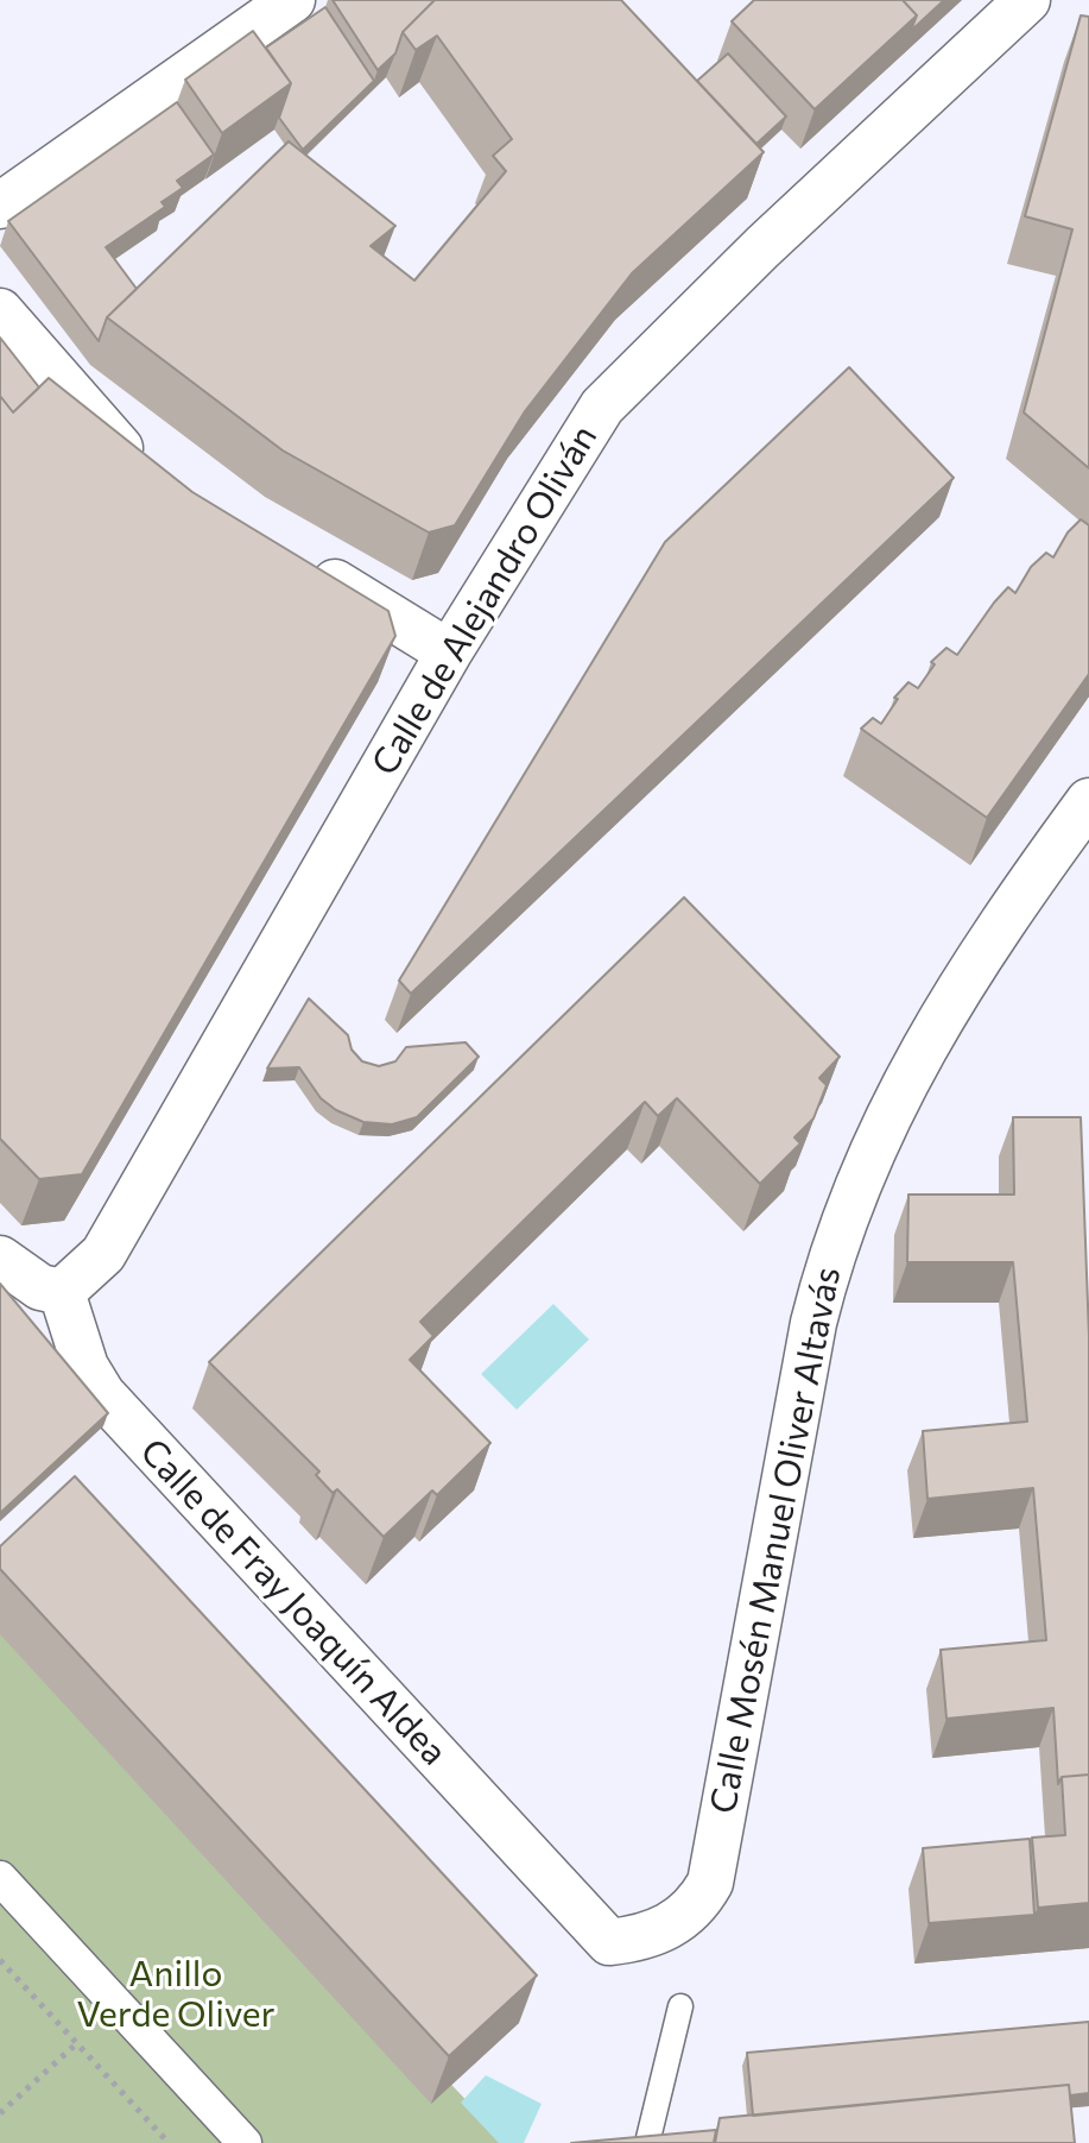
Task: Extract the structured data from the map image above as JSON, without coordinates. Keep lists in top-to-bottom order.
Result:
{
  "streets": {
    "street": ["Calle de Alejandro Oliván", "Calle Mosén Manuel Oliver Altavás", "Calle de Fray Joaquín Aldea"]
  },
  "crossings": [
    ["Calle de Alejandro Oliván", "Calle de Fray Joaquín Aldea"],
    ["Calle Mosén Manuel Oliver Altavás", "Calle de Fray Joaquín Aldea"]
  ],
  "parks": ["Anillo Verde Oliver"]
}
